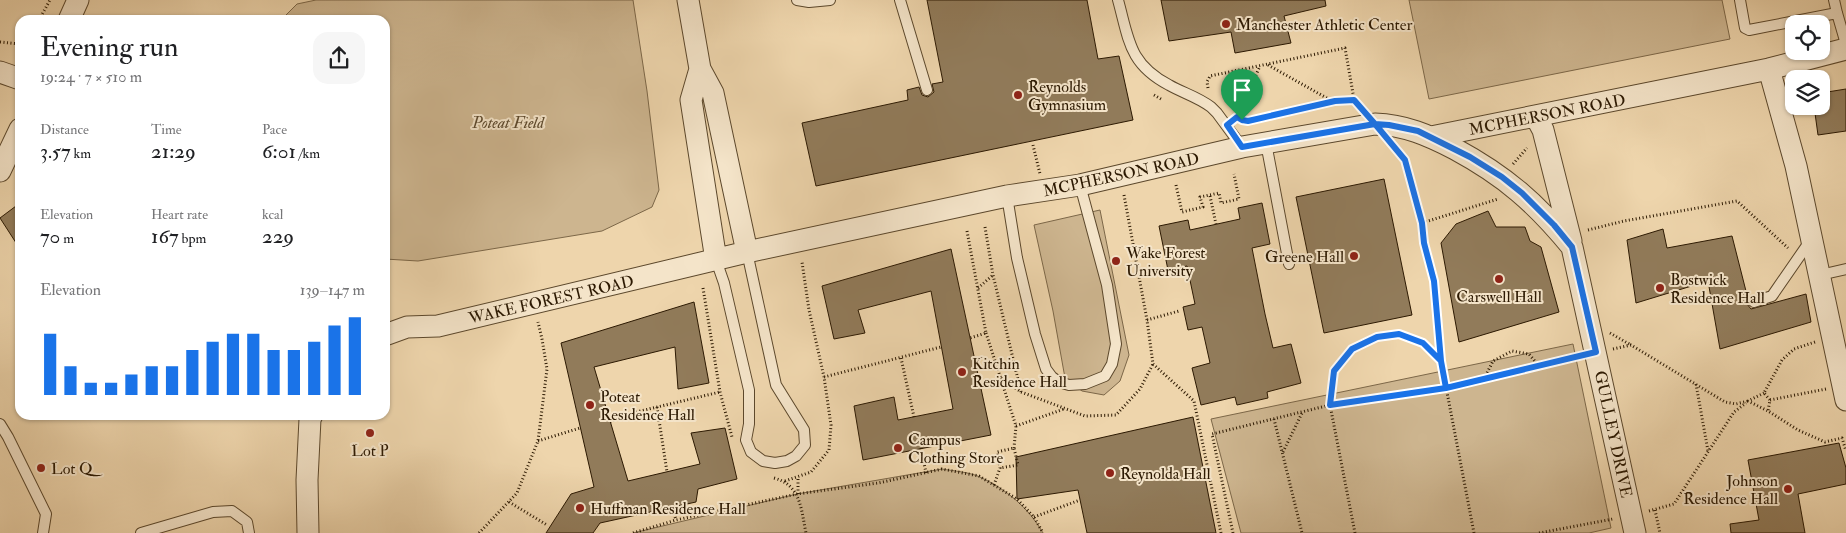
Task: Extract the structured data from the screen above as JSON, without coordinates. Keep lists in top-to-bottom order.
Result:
{
  "streets": {
    "street": ["MCPHERSON ROAD", "WAKE FOREST ROAD", "GULLEY DRIVE"]
  },
  "crossings": [
    ["MCPHERSON ROAD", "WAKE FOREST ROAD"],
    ["MCPHERSON ROAD", "GULLEY DRIVE"]
  ],
  "parks": ["Poteat Field"],
  "places": [
    "Manchester Athletic Center",
    "Reynolds Gymnasium",
    "Greene Hall",
    "Wake Forest University",
    "Carswell Hall",
    "Bostwick Residence Hall",
    "Kitchin Residence Hall",
    "Poteat Residence Hall",
    "Lot P",
    "Campus Clothing Store",
    "Lot Q",
    "Reynolda Hall",
    "Johnson Residence Hall",
    "Huffman Residence Hall"
  ],
  "page": {
    "heading": ["Evening run", "19:24 · 7 × 510 m"],
    "stats": [
      ["Distance", "3.57 km"],
      ["Time", "21:29"],
      ["Pace", "6:01 /km"],
      ["Elevation", "70 m"],
      ["Heart rate", "167 bpm"],
      ["kcal", "229"]
    ],
    "chart": ["Elevation", "139–147 m"]
  }
}
